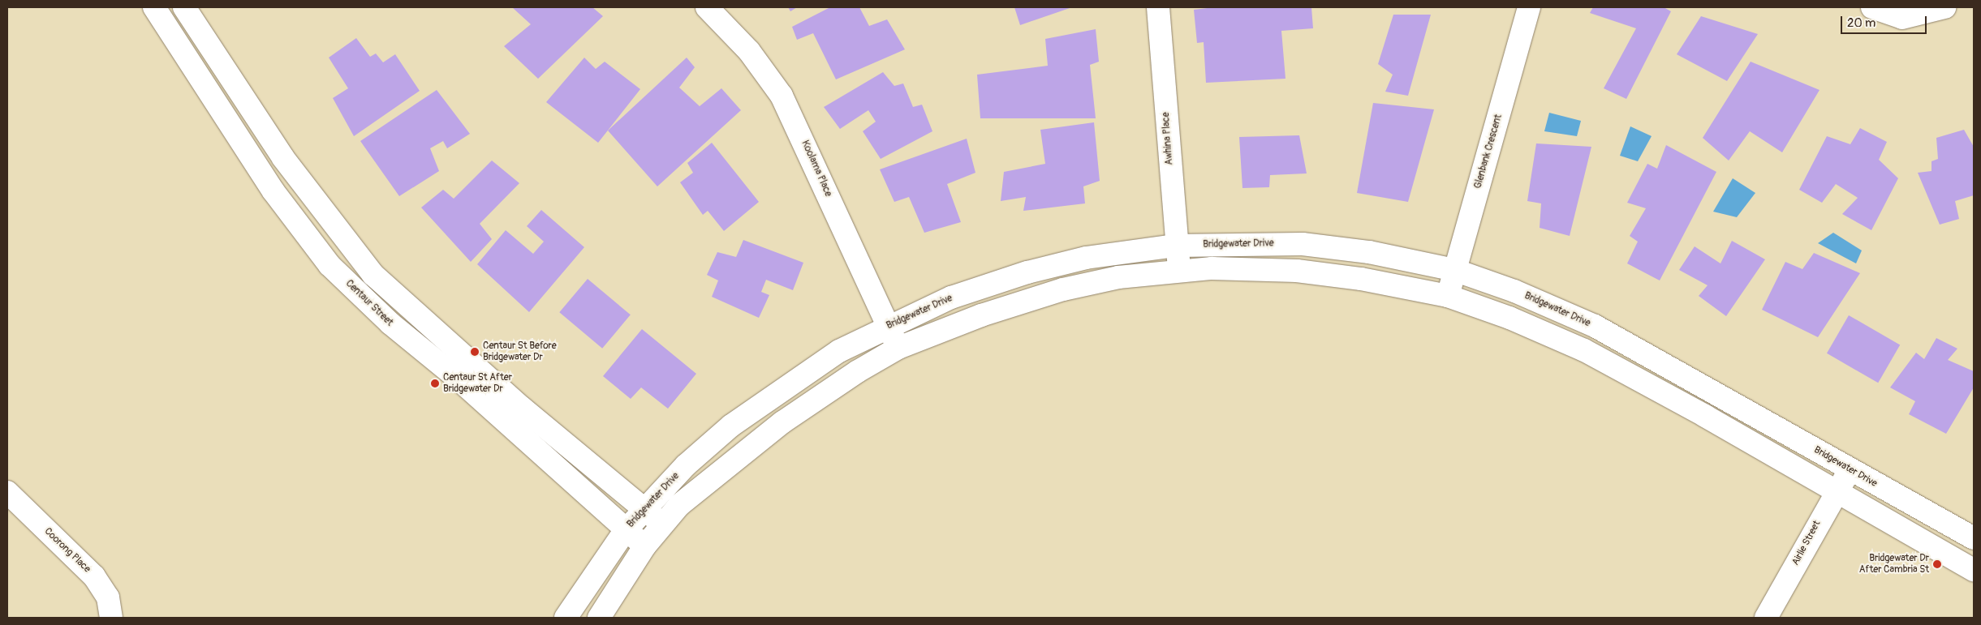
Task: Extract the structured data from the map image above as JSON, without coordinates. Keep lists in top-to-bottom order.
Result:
{
  "streets": {
    "street": [
      "Awhina Place",
      "Glenbank Crescent",
      "Koolama Place",
      "Bridgewater Drive",
      "Centaur Street",
      "Airlie Street",
      "Coorong Place"
    ]
  },
  "crossings": [
    ["Awhina Place", "Bridgewater Drive"],
    ["Glenbank Crescent", "Bridgewater Drive"],
    ["Koolama Place", "Bridgewater Drive"],
    ["Bridgewater Drive", "Centaur Street"],
    ["Bridgewater Drive", "Airlie Street"]
  ],
  "places": ["Centaur St Before Bridgewater Dr", "Centaur St After Bridgewater Dr", "Bridgewater Dr After Cambria St"],
  "scale_bar": "20 m"
}
